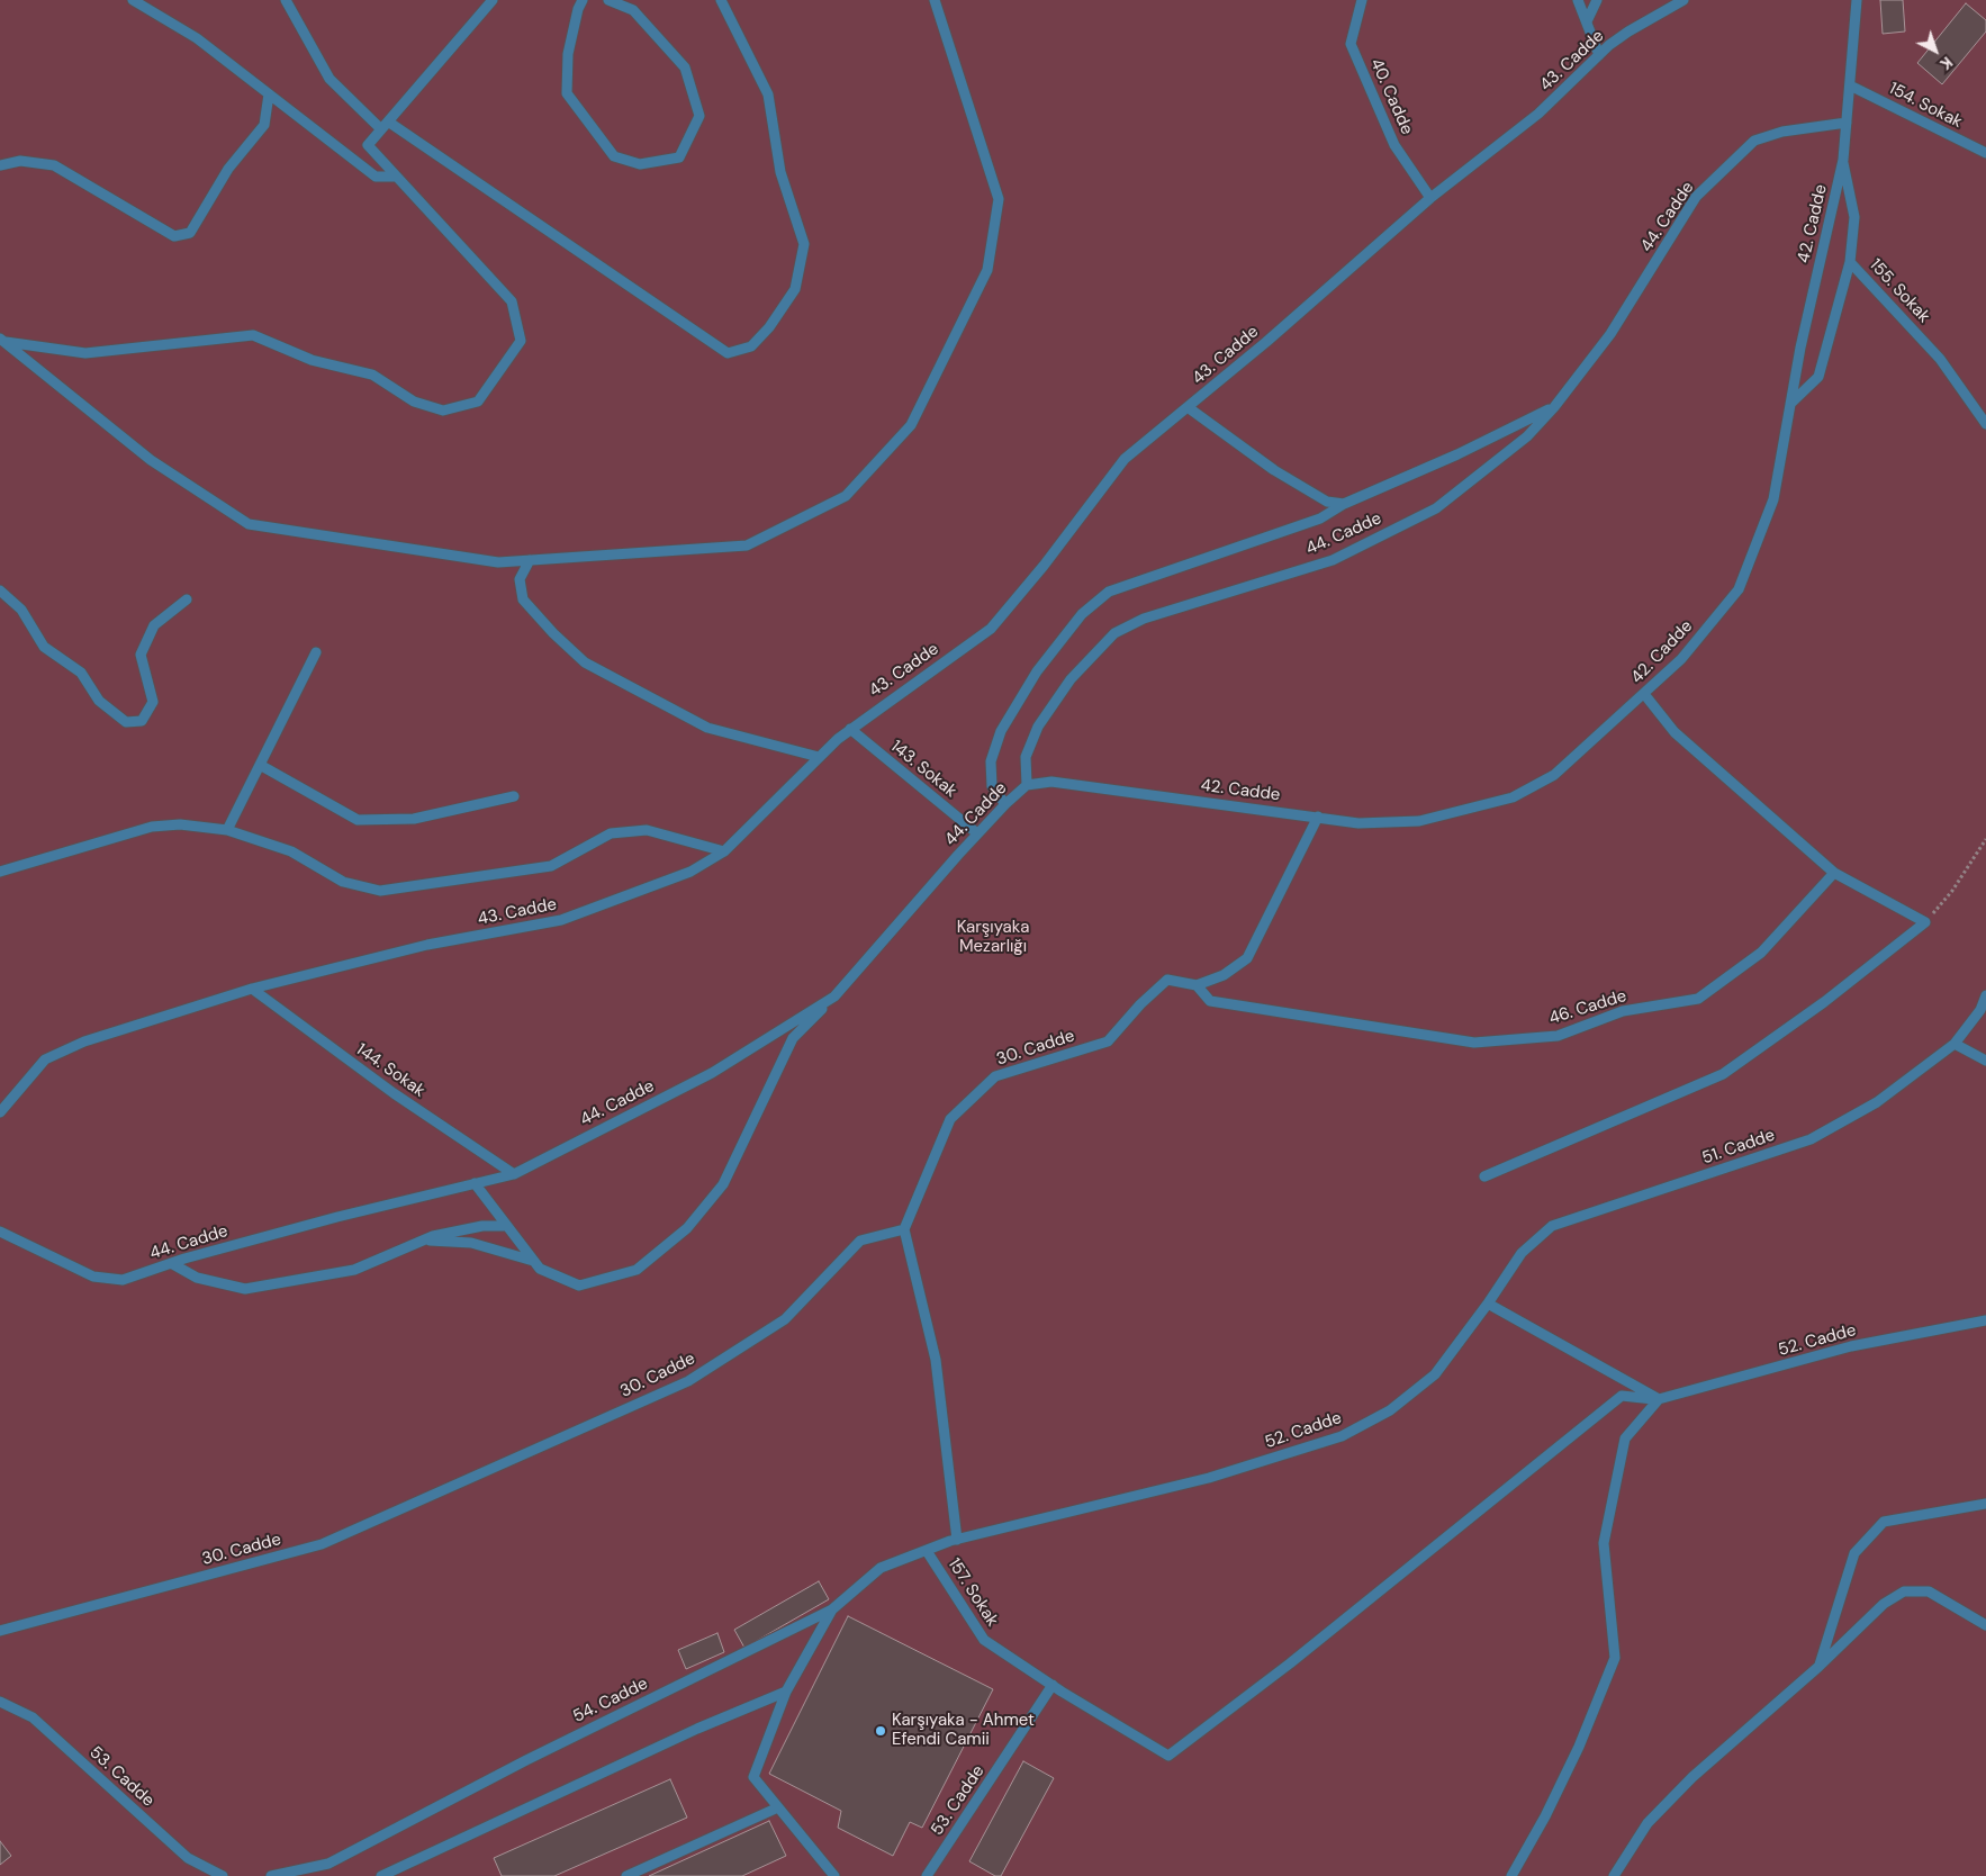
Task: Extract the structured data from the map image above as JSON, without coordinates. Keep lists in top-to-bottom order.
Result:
{
  "streets": {
    "lane": [
      "43. Cadde",
      "40. Cadde",
      "154. Sokak",
      "44. Cadde",
      "42. Cadde",
      "155. Sokak",
      "143. Sokak",
      "46. Cadde",
      "30. Cadde",
      "144. Sokak",
      "51. Cadde",
      "52. Cadde",
      "157. Sokak",
      "54. Cadde",
      "53. Cadde"
    ]
  },
  "crossings": [
    ["43. Cadde", "40. Cadde"],
    ["43. Cadde", "143. Sokak"],
    ["43. Cadde", "144. Sokak"],
    ["154. Sokak", "42. Cadde"],
    ["44. Cadde", "42. Cadde"],
    ["44. Cadde", "143. Sokak"],
    ["44. Cadde", "144. Sokak"],
    ["42. Cadde", "155. Sokak"],
    ["46. Cadde", "30. Cadde"],
    ["51. Cadde", "52. Cadde"],
    ["52. Cadde", "157. Sokak"],
    ["52. Cadde", "54. Cadde"],
    ["52. Cadde", "53. Cadde"],
    ["157. Sokak", "54. Cadde"],
    ["157. Sokak", "53. Cadde"]
  ],
  "parks": ["Karşıyaka Mezarlığı"],
  "places": ["Karşıyaka - Ahmet Efendi Camii"],
  "north": "bottom right"
}
